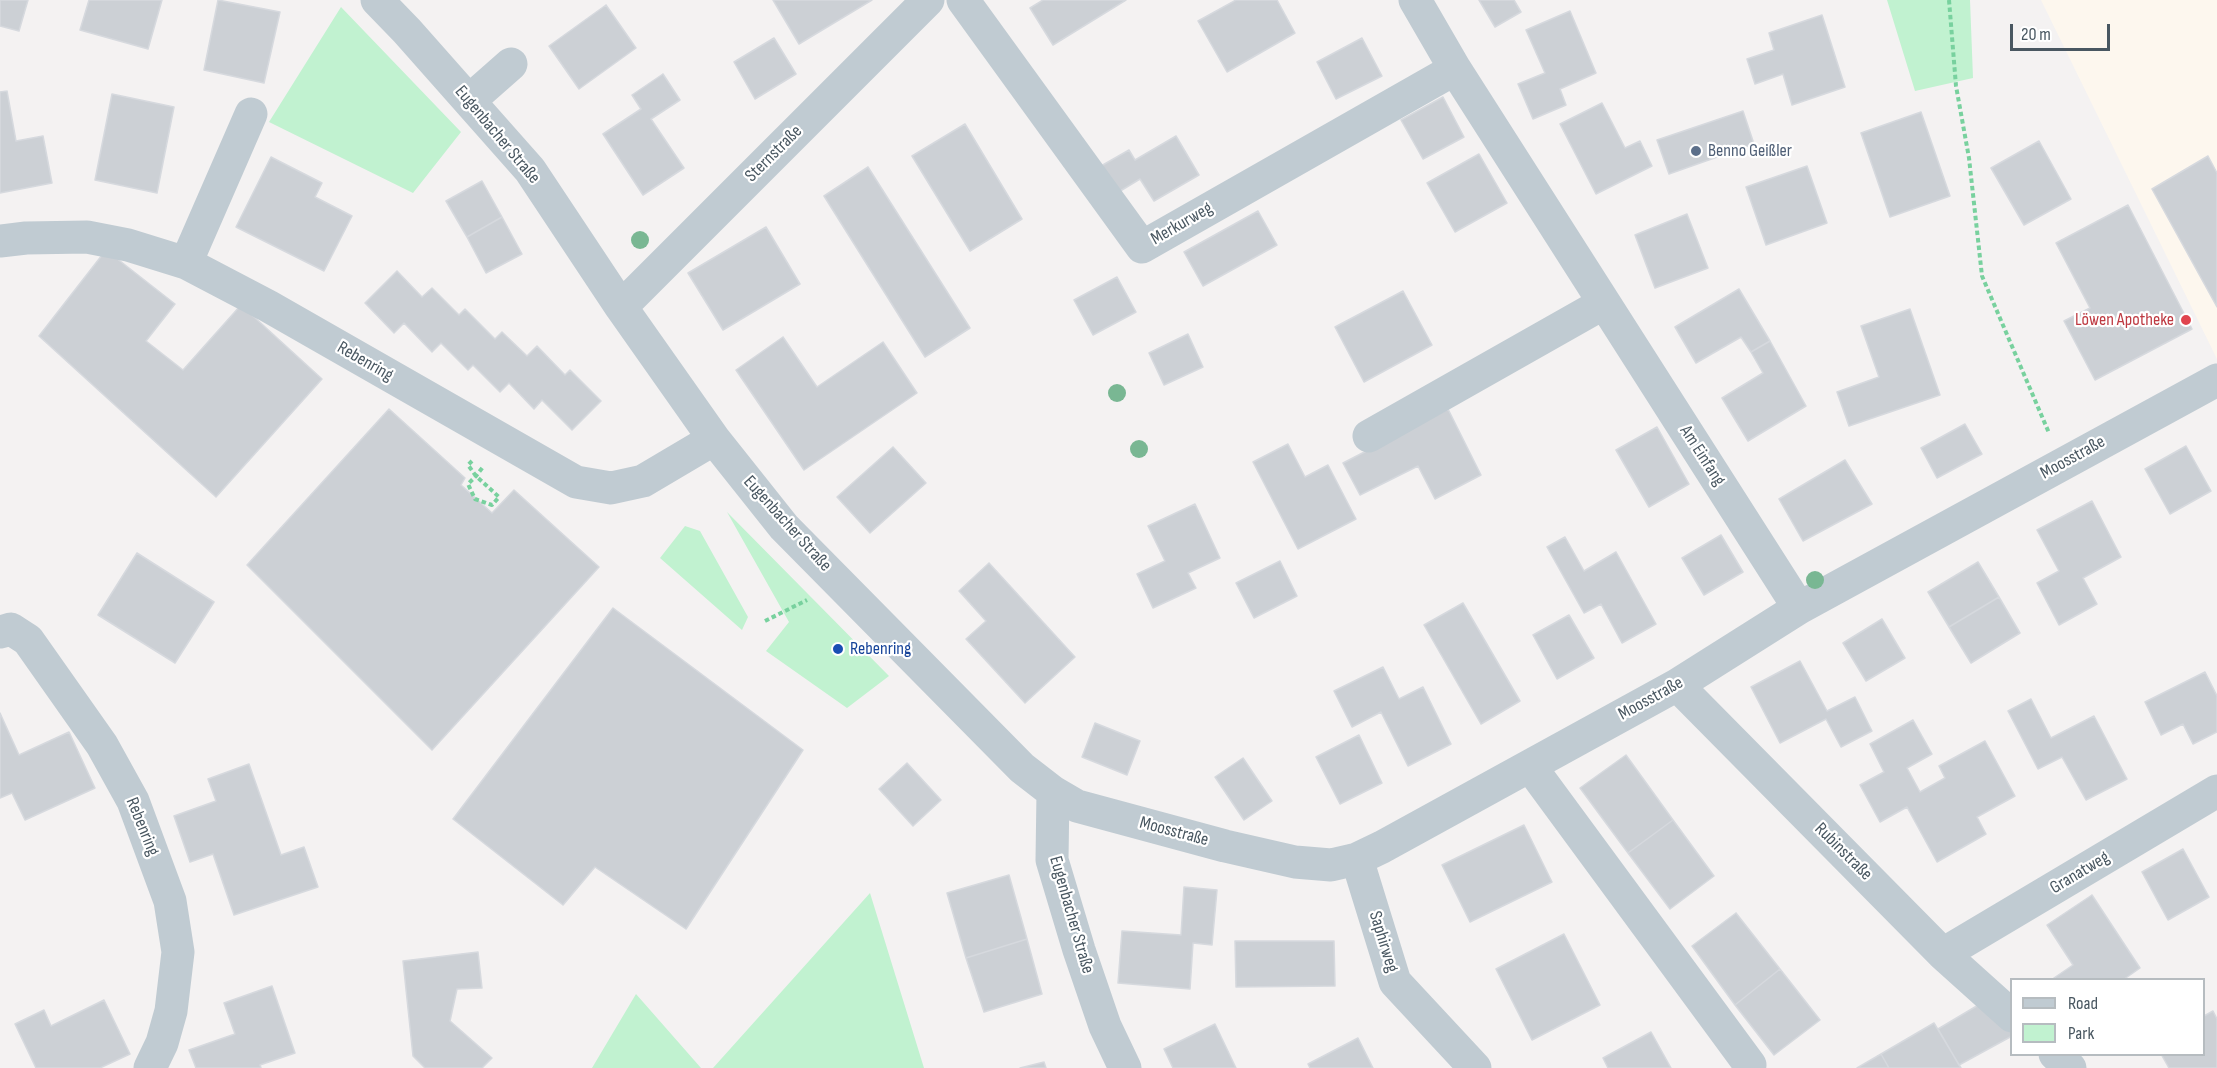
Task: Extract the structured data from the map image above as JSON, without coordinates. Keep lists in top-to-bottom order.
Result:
{
  "streets": {
    "street": [
      "Eugenbacher Straße",
      "Sternstraße",
      "Merkurweg",
      "Rebenring",
      "Am Einfang",
      "Moosstraße",
      "Rubinstraße",
      "Granatweg",
      "Saphirweg"
    ]
  },
  "crossings": [
    ["Eugenbacher Straße", "Sternstraße"],
    ["Eugenbacher Straße", "Rebenring"],
    ["Eugenbacher Straße", "Moosstraße"],
    ["Merkurweg", "Am Einfang"],
    ["Am Einfang", "Moosstraße"],
    ["Moosstraße", "Rubinstraße"],
    ["Moosstraße", "Saphirweg"],
    ["Rubinstraße", "Granatweg"]
  ],
  "places": ["Benno Geißler", "Löwen Apotheke", "Rebenring"],
  "legend": ["Road", "Park"],
  "scale_bar": "20 m"
}
